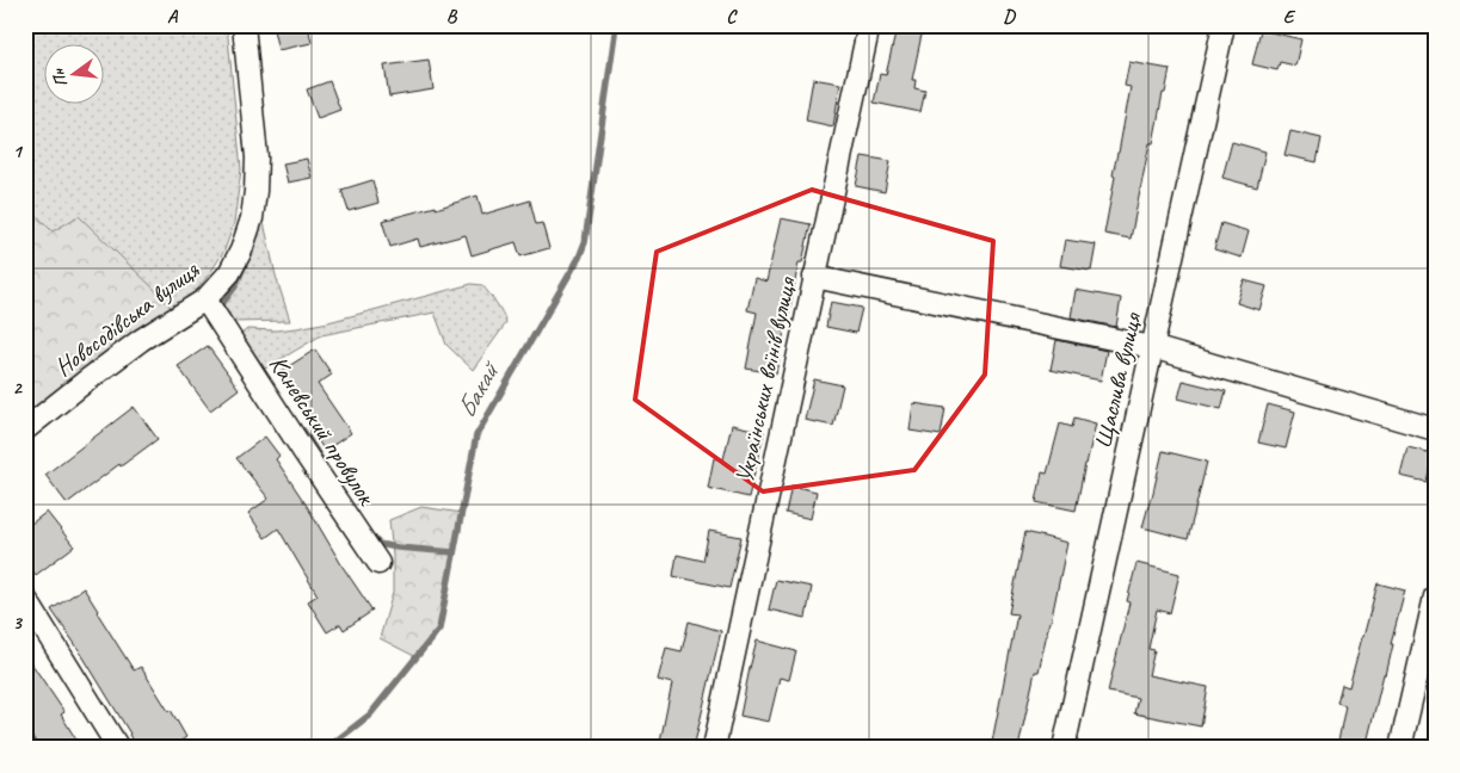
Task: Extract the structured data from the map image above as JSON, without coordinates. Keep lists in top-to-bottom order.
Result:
{
  "streets": {
    "street": [
      "Новосодівська вулиця",
      "Українських воїнів вулиця",
      "Щаслива вулиця",
      "Каневський провулок"
    ]
  },
  "crossings": [
    ["Новосодівська вулиця", "Каневський провулок"]
  ],
  "water": ["Бакай"],
  "north": "left",
  "grid": {
    "columns": [
      "A",
      "B",
      "C",
      "D",
      "E"
    ],
    "rows": ["1", "2", "3"]
  }
}
